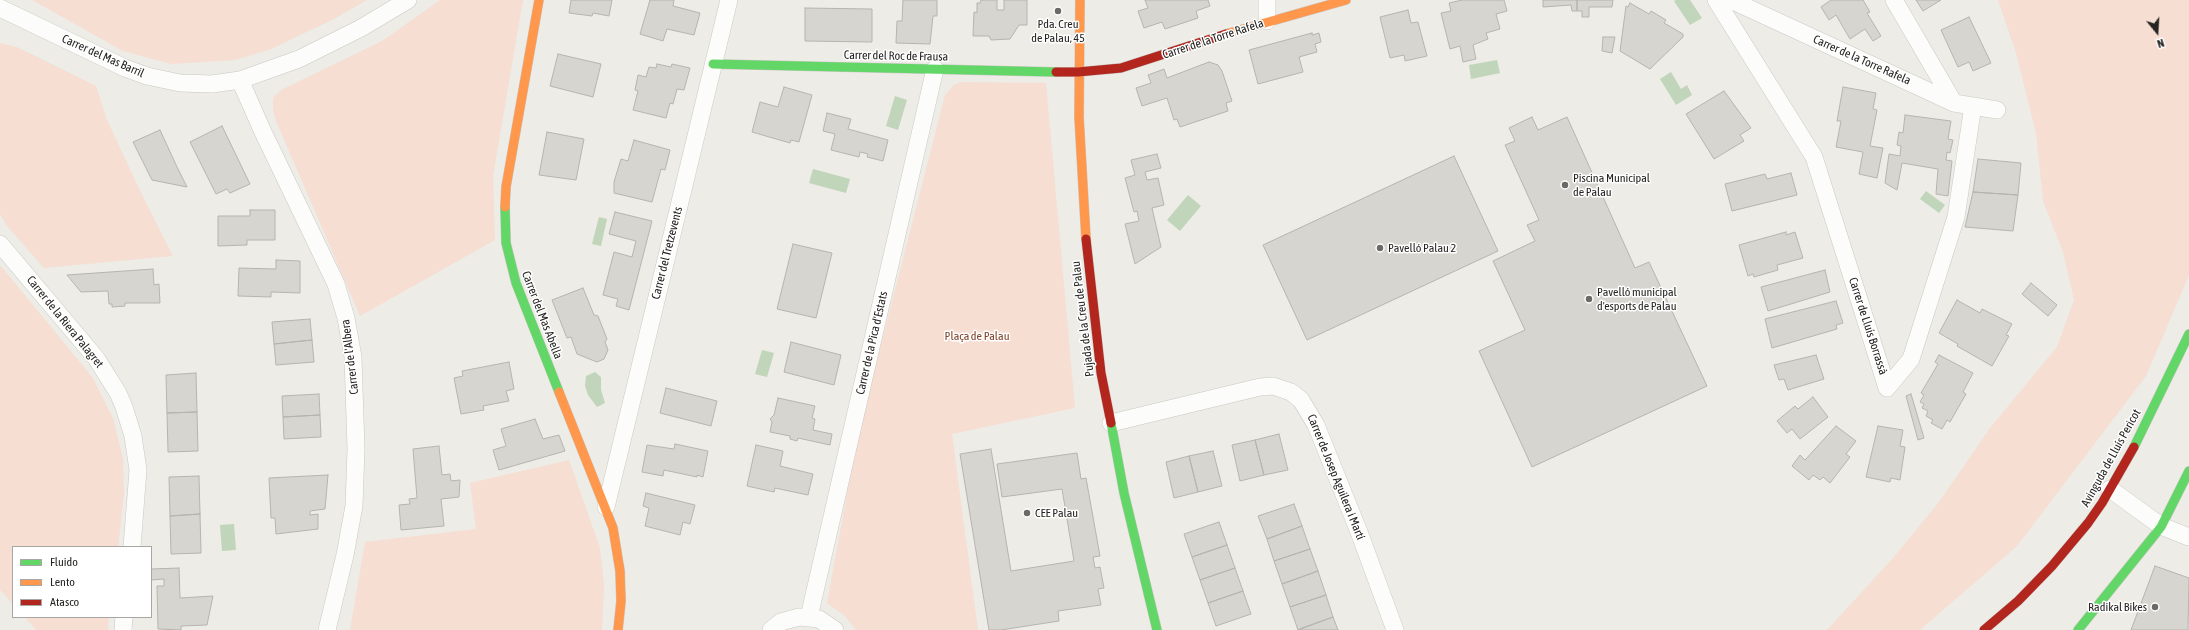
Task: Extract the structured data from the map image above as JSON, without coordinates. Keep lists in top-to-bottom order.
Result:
{
  "streets": {
    "street": [
      "Carrer de la Torre Rafela",
      "Carrer del Mas Barril",
      "Carrer del Roc de Frausa",
      "Carrer del Tretzevents",
      "Carrer del Mas Abella",
      "Pujada de la Creu de Palau",
      "Carrer de la Riera Palagret",
      "Carrer de Lluís Borrassà",
      "Carrer de la Pica d'Estats",
      "Carrer de l'Albera",
      "Avinguda de Lluís Pericot",
      "Carrer de Josep Aguilera i Martí"
    ]
  },
  "crossings": [
    ["Carrer de la Torre Rafela", "Carrer del Roc de Frausa"],
    ["Carrer de la Torre Rafela", "Pujada de la Creu de Palau"],
    ["Carrer de la Torre Rafela", "Carrer de Lluís Borrassà"],
    ["Carrer del Mas Barril", "Carrer de l'Albera"],
    ["Carrer del Roc de Frausa", "Carrer del Tretzevents"],
    ["Carrer del Roc de Frausa", "Pujada de la Creu de Palau"],
    ["Carrer del Roc de Frausa", "Carrer de la Pica d'Estats"],
    ["Carrer del Tretzevents", "Carrer del Mas Abella"],
    ["Pujada de la Creu de Palau", "Carrer de Josep Aguilera i Martí"]
  ],
  "parks": ["Plaça de Palau"],
  "places": [
    "Pda. Creu de Palau, 45",
    "Piscina Municipal de Palau",
    "Pavelló Palau 2",
    "Pavelló municipal d'esports de Palau",
    "CEE Palau",
    "Radikal Bikes"
  ],
  "legend": ["Fluido", "Lento", "Atasco"],
  "north": "bottom"
}
